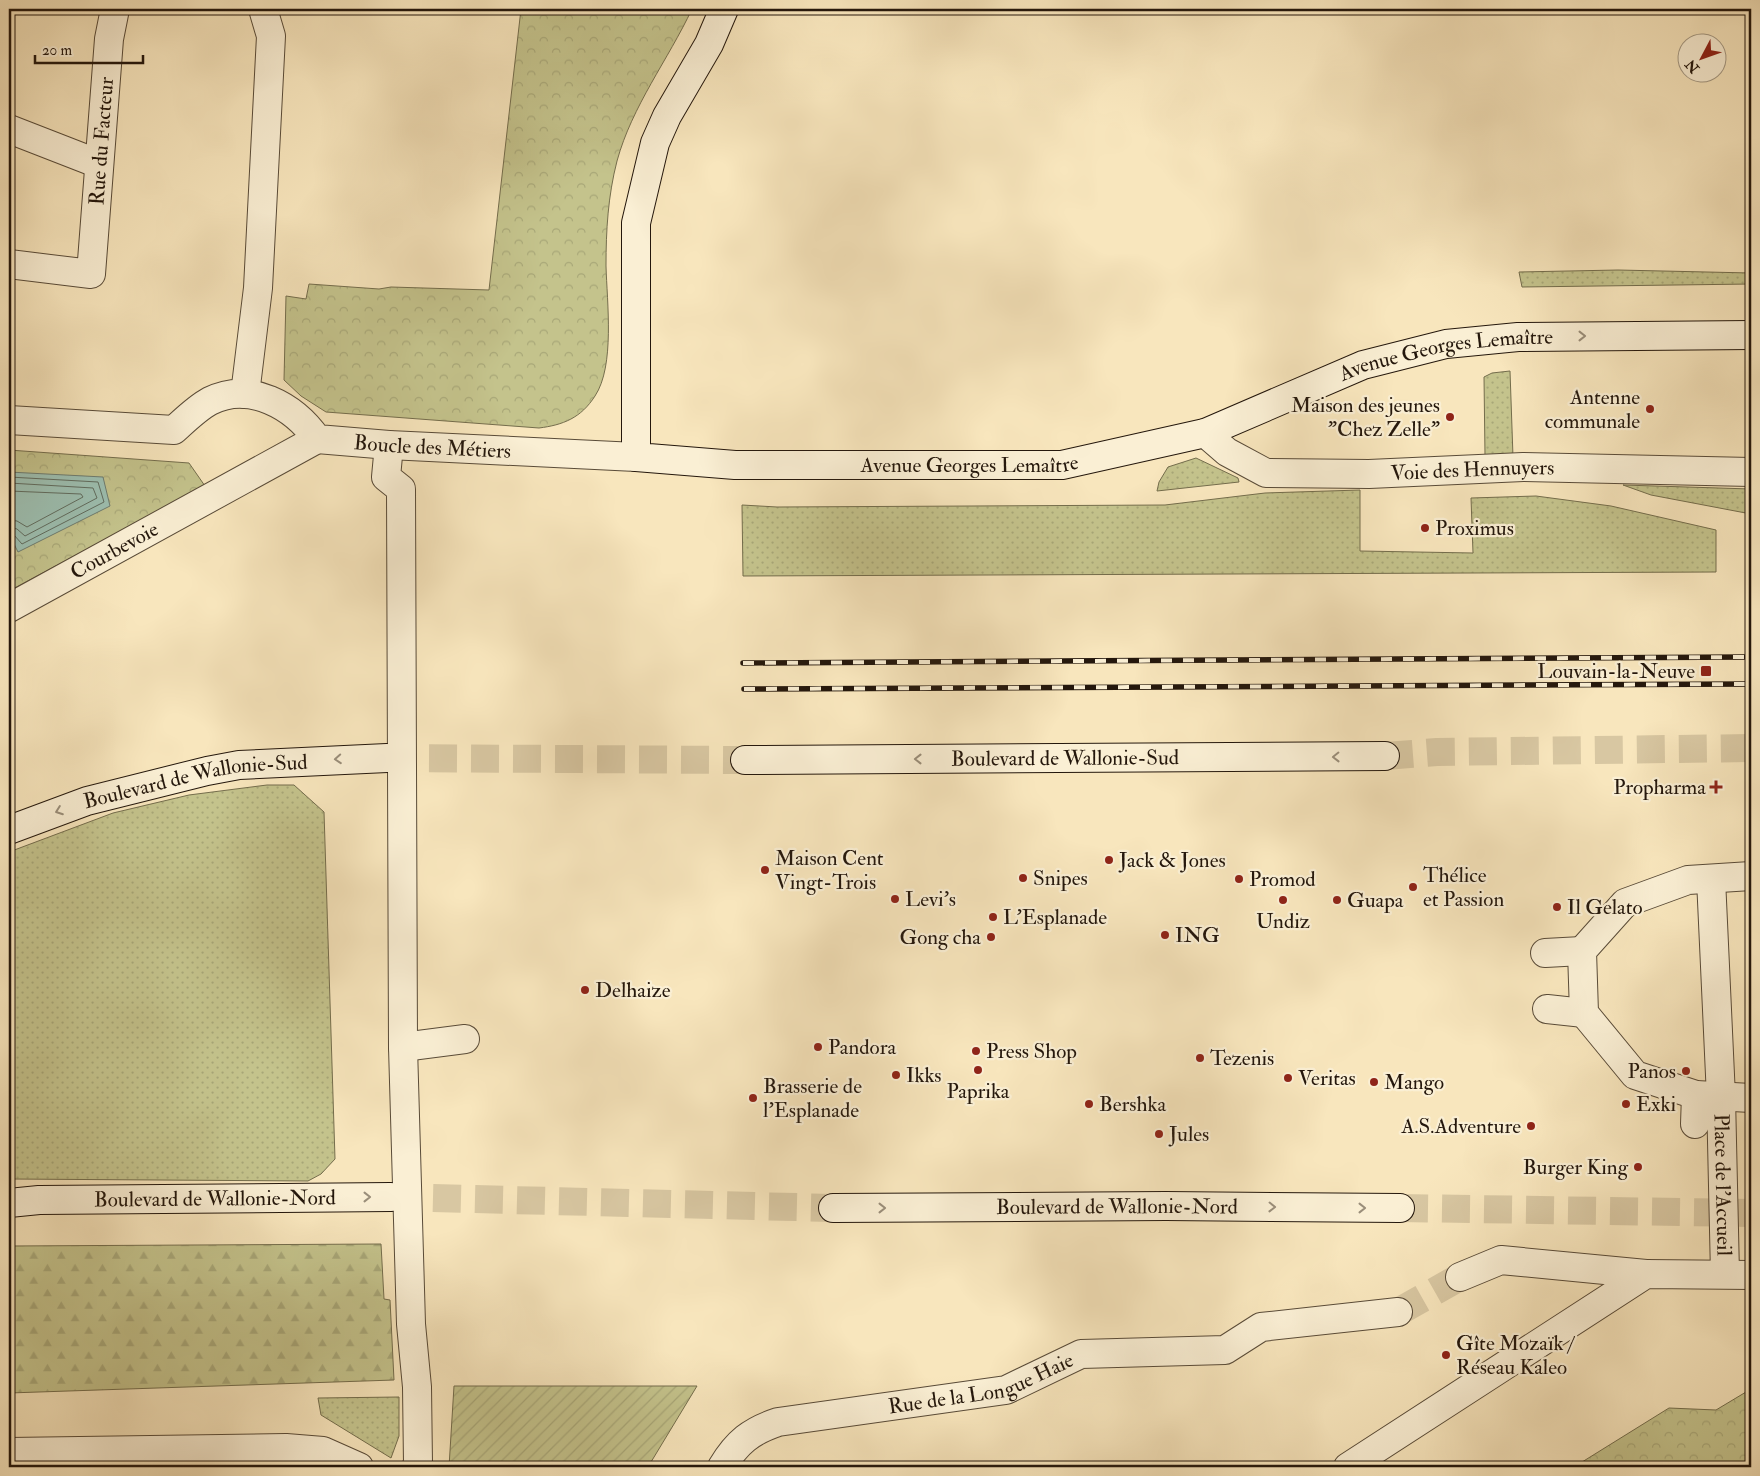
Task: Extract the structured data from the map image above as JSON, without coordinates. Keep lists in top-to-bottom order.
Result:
{
  "streets": {
    "street": [
      "Rue du Facteur",
      "Avenue Georges Lemaître",
      "Boucle des Métiers",
      "Voie des Hennuyers",
      "Courbevoie",
      "Boulevard de Wallonie-Sud",
      "Place de l'Accueil",
      "Boulevard de Wallonie-Nord",
      "Rue de la Longue Haie"
    ]
  },
  "crossings": [
    ["Avenue Georges Lemaître", "Boucle des Métiers"],
    ["Avenue Georges Lemaître", "Voie des Hennuyers"],
    ["Boucle des Métiers", "Courbevoie"]
  ],
  "one_way": ["Avenue Georges Lemaître", "Boulevard de Wallonie-Sud", "Boulevard de Wallonie-Nord"],
  "places": {
    "other": [
      "Antenne communale",
      "Maison des jeunes \"Chez Zelle\"",
      "Proximus",
      "Jack & Jones",
      "Maison Cent Vingt-Trois",
      "Snipes",
      "Promod",
      "Thélice et Passion",
      "Levi's",
      "Undiz",
      "Guapa",
      "Il Gelato",
      "L'Esplanade",
      "ING",
      "Gong cha",
      "Delhaize",
      "Pandora",
      "Press Shop",
      "Tezenis",
      "Paprika",
      "Panos",
      "Ikks",
      "Veritas",
      "Mango",
      "Brasserie de l'Esplanade",
      "Bershka",
      "Exki",
      "A.S.Adventure",
      "Jules",
      "Burger King",
      "Gîte Mozaïk / Réseau Kaleo"
    ],
    "transit": ["Louvain-la-Neuve"],
    "health": ["Propharma"]
  },
  "scale_bar": "20 m",
  "north": "bottom left"
}
